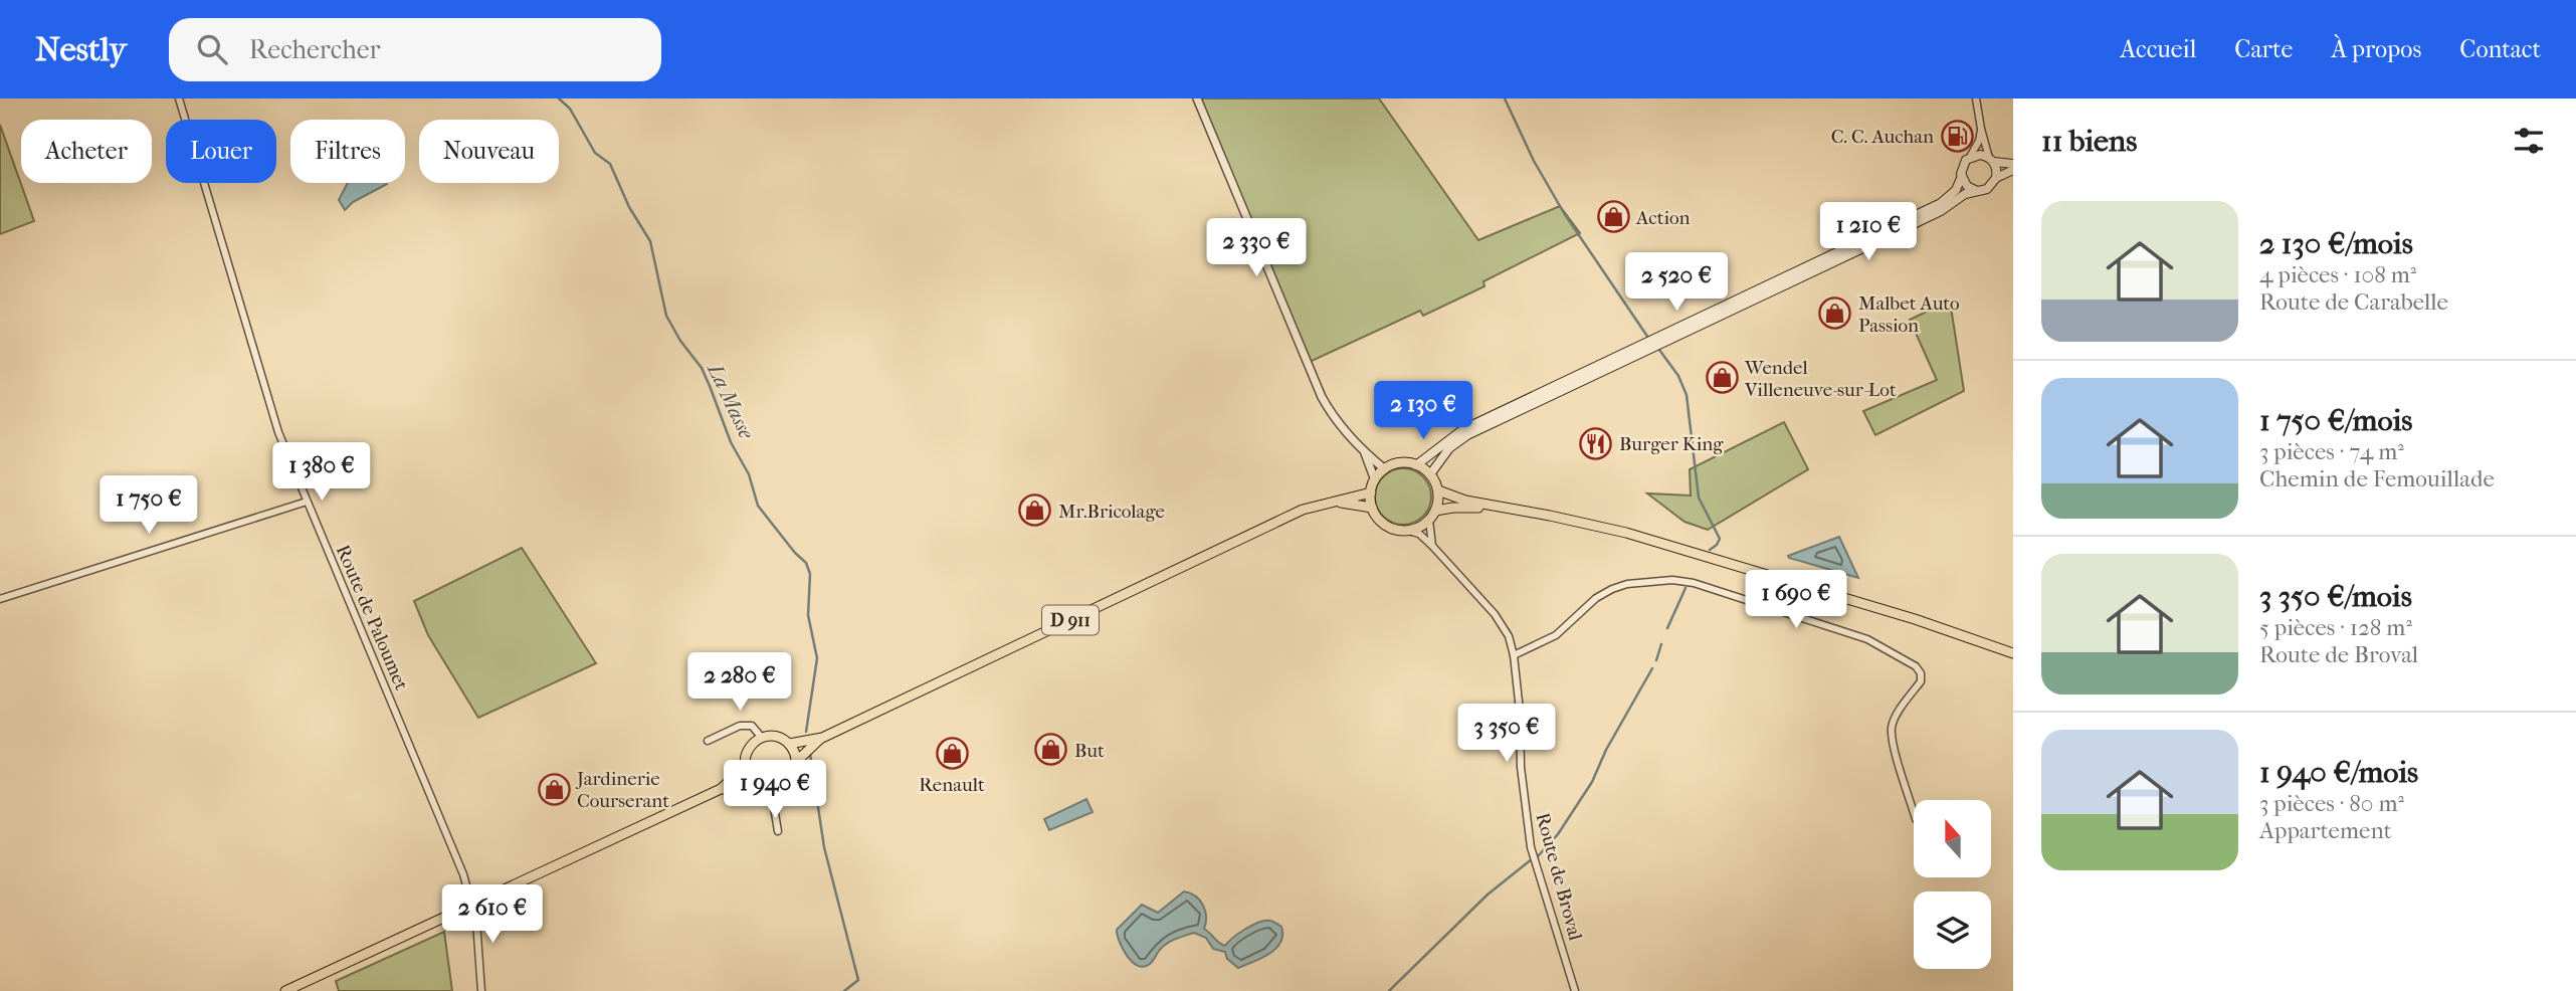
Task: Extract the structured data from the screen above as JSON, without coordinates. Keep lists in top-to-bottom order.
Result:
{
  "streets": {
    "main road": ["D 911"],
    "street": ["Route de Paloumet", "Route de Broval"]
  },
  "crossings": [
    ["D 911", "Route de Broval"]
  ],
  "water": ["La Masse"],
  "places": {
    "fuel station": ["C. C. Auchan"],
    "shop": [
      "Action",
      "Malbet Auto Passion",
      "Wendel Villeneuve-sur-Lot",
      "Mr.Bricolage",
      "But",
      "Renault",
      "Jardinerie Courserant"
    ],
    "restaurant": ["Burger King"]
  },
  "north": "top",
  "page": {
    "header": "Nestly",
    "search": "Rechercher",
    "nav": [
      "Accueil",
      "Carte",
      "À propos",
      "Contact"
    ],
    "heading": "11 biens",
    "chip": [
      "Acheter",
      "Louer",
      "Filtres",
      "Nouveau"
    ],
    "list": [
      {
        "name": "2 130 €/mois",
        "note": "4 pièces · 108 m² · Route de Carabelle"
      },
      {
        "name": "1 750 €/mois",
        "note": "3 pièces · 74 m² · Chemin de Femouillade"
      },
      {
        "name": "3 350 €/mois",
        "note": "5 pièces · 128 m² · Route de Broval"
      },
      {
        "name": "1 940 €/mois",
        "note": "3 pièces · 80 m² · Appartement"
      }
    ],
    "price": [
      "1 210 €",
      "2 330 €",
      "2 520 €",
      "2 130 €",
      "1 380 €",
      "1 750 €",
      "1 690 €",
      "2 280 €",
      "3 350 €",
      "1 940 €",
      "2 610 €"
    ]
  }
}
